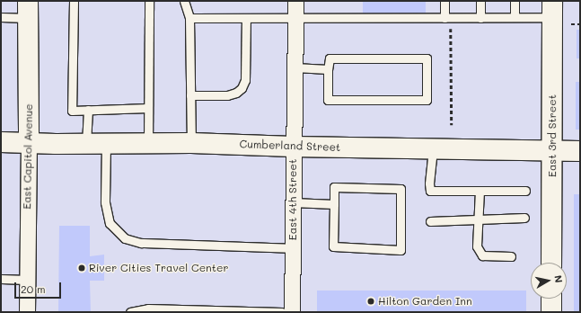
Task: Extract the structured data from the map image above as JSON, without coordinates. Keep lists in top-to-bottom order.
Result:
{
  "streets": {
    "main road": ["East 3rd Street", "Cumberland Street", "East Capitol Avenue"],
    "street": ["East 4th Street"]
  },
  "crossings": [
    ["East 3rd Street", "Cumberland Street"],
    ["Cumberland Street", "East Capitol Avenue"],
    ["Cumberland Street", "East 4th Street"]
  ],
  "places": ["River Cities Travel Center", "Hilton Garden Inn"],
  "scale_bar": "20 m",
  "north": "right"
}
